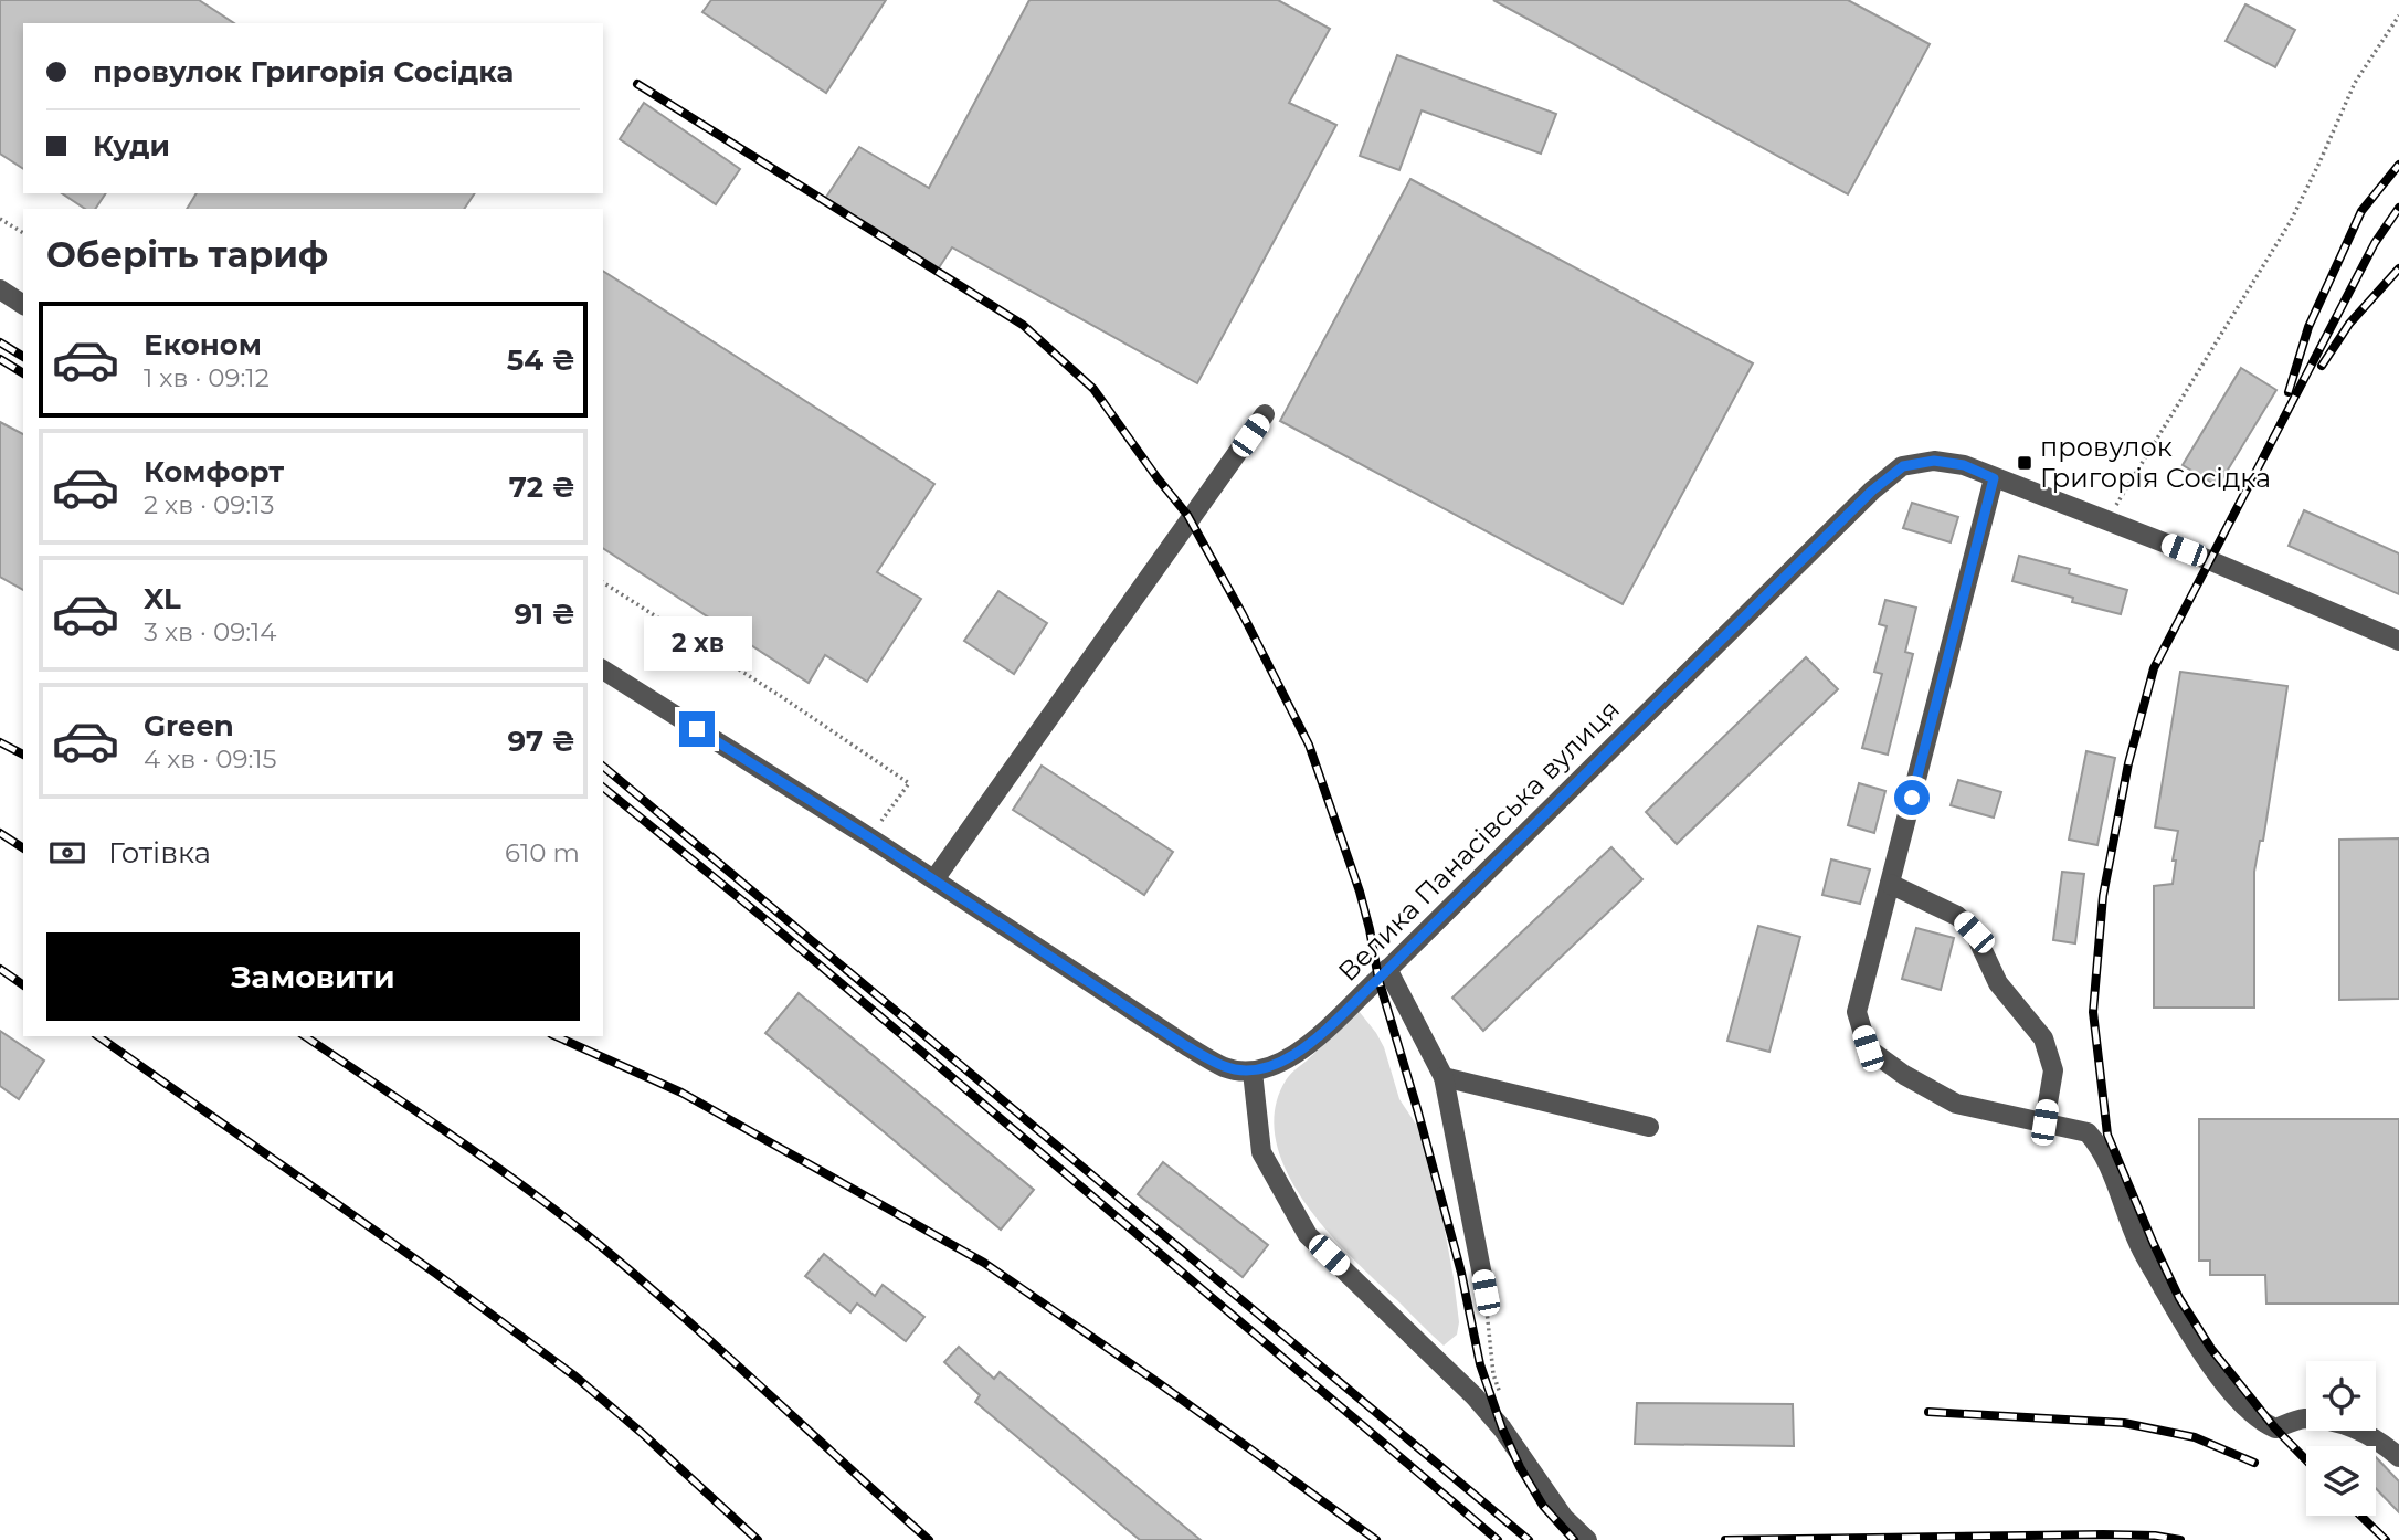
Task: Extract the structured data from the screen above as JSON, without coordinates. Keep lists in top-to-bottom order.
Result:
{
  "streets": {
    "street": ["Велика Панасівська вулиця"]
  },
  "places": {
    "transit": ["провулок Григорія Сосідка"]
  },
  "page": {
    "banner": ["провулок Григорія Сосідка", "Куди"],
    "heading": "Оберіть тариф",
    "list": [
      {
        "name": "Економ",
        "note": "1 хв · 09:12",
        "value": "54 ₴"
      },
      {
        "name": "Комфорт",
        "note": "2 хв · 09:13",
        "value": "72 ₴"
      },
      {
        "name": "XL",
        "note": "3 хв · 09:14",
        "value": "91 ₴"
      },
      {
        "name": "Green",
        "note": "4 хв · 09:15",
        "value": "97 ₴"
      }
    ],
    "bubble": "2 хв",
    "pay": ["Готівка", "610 m"],
    "buttons": "Замовити"
  }
}
